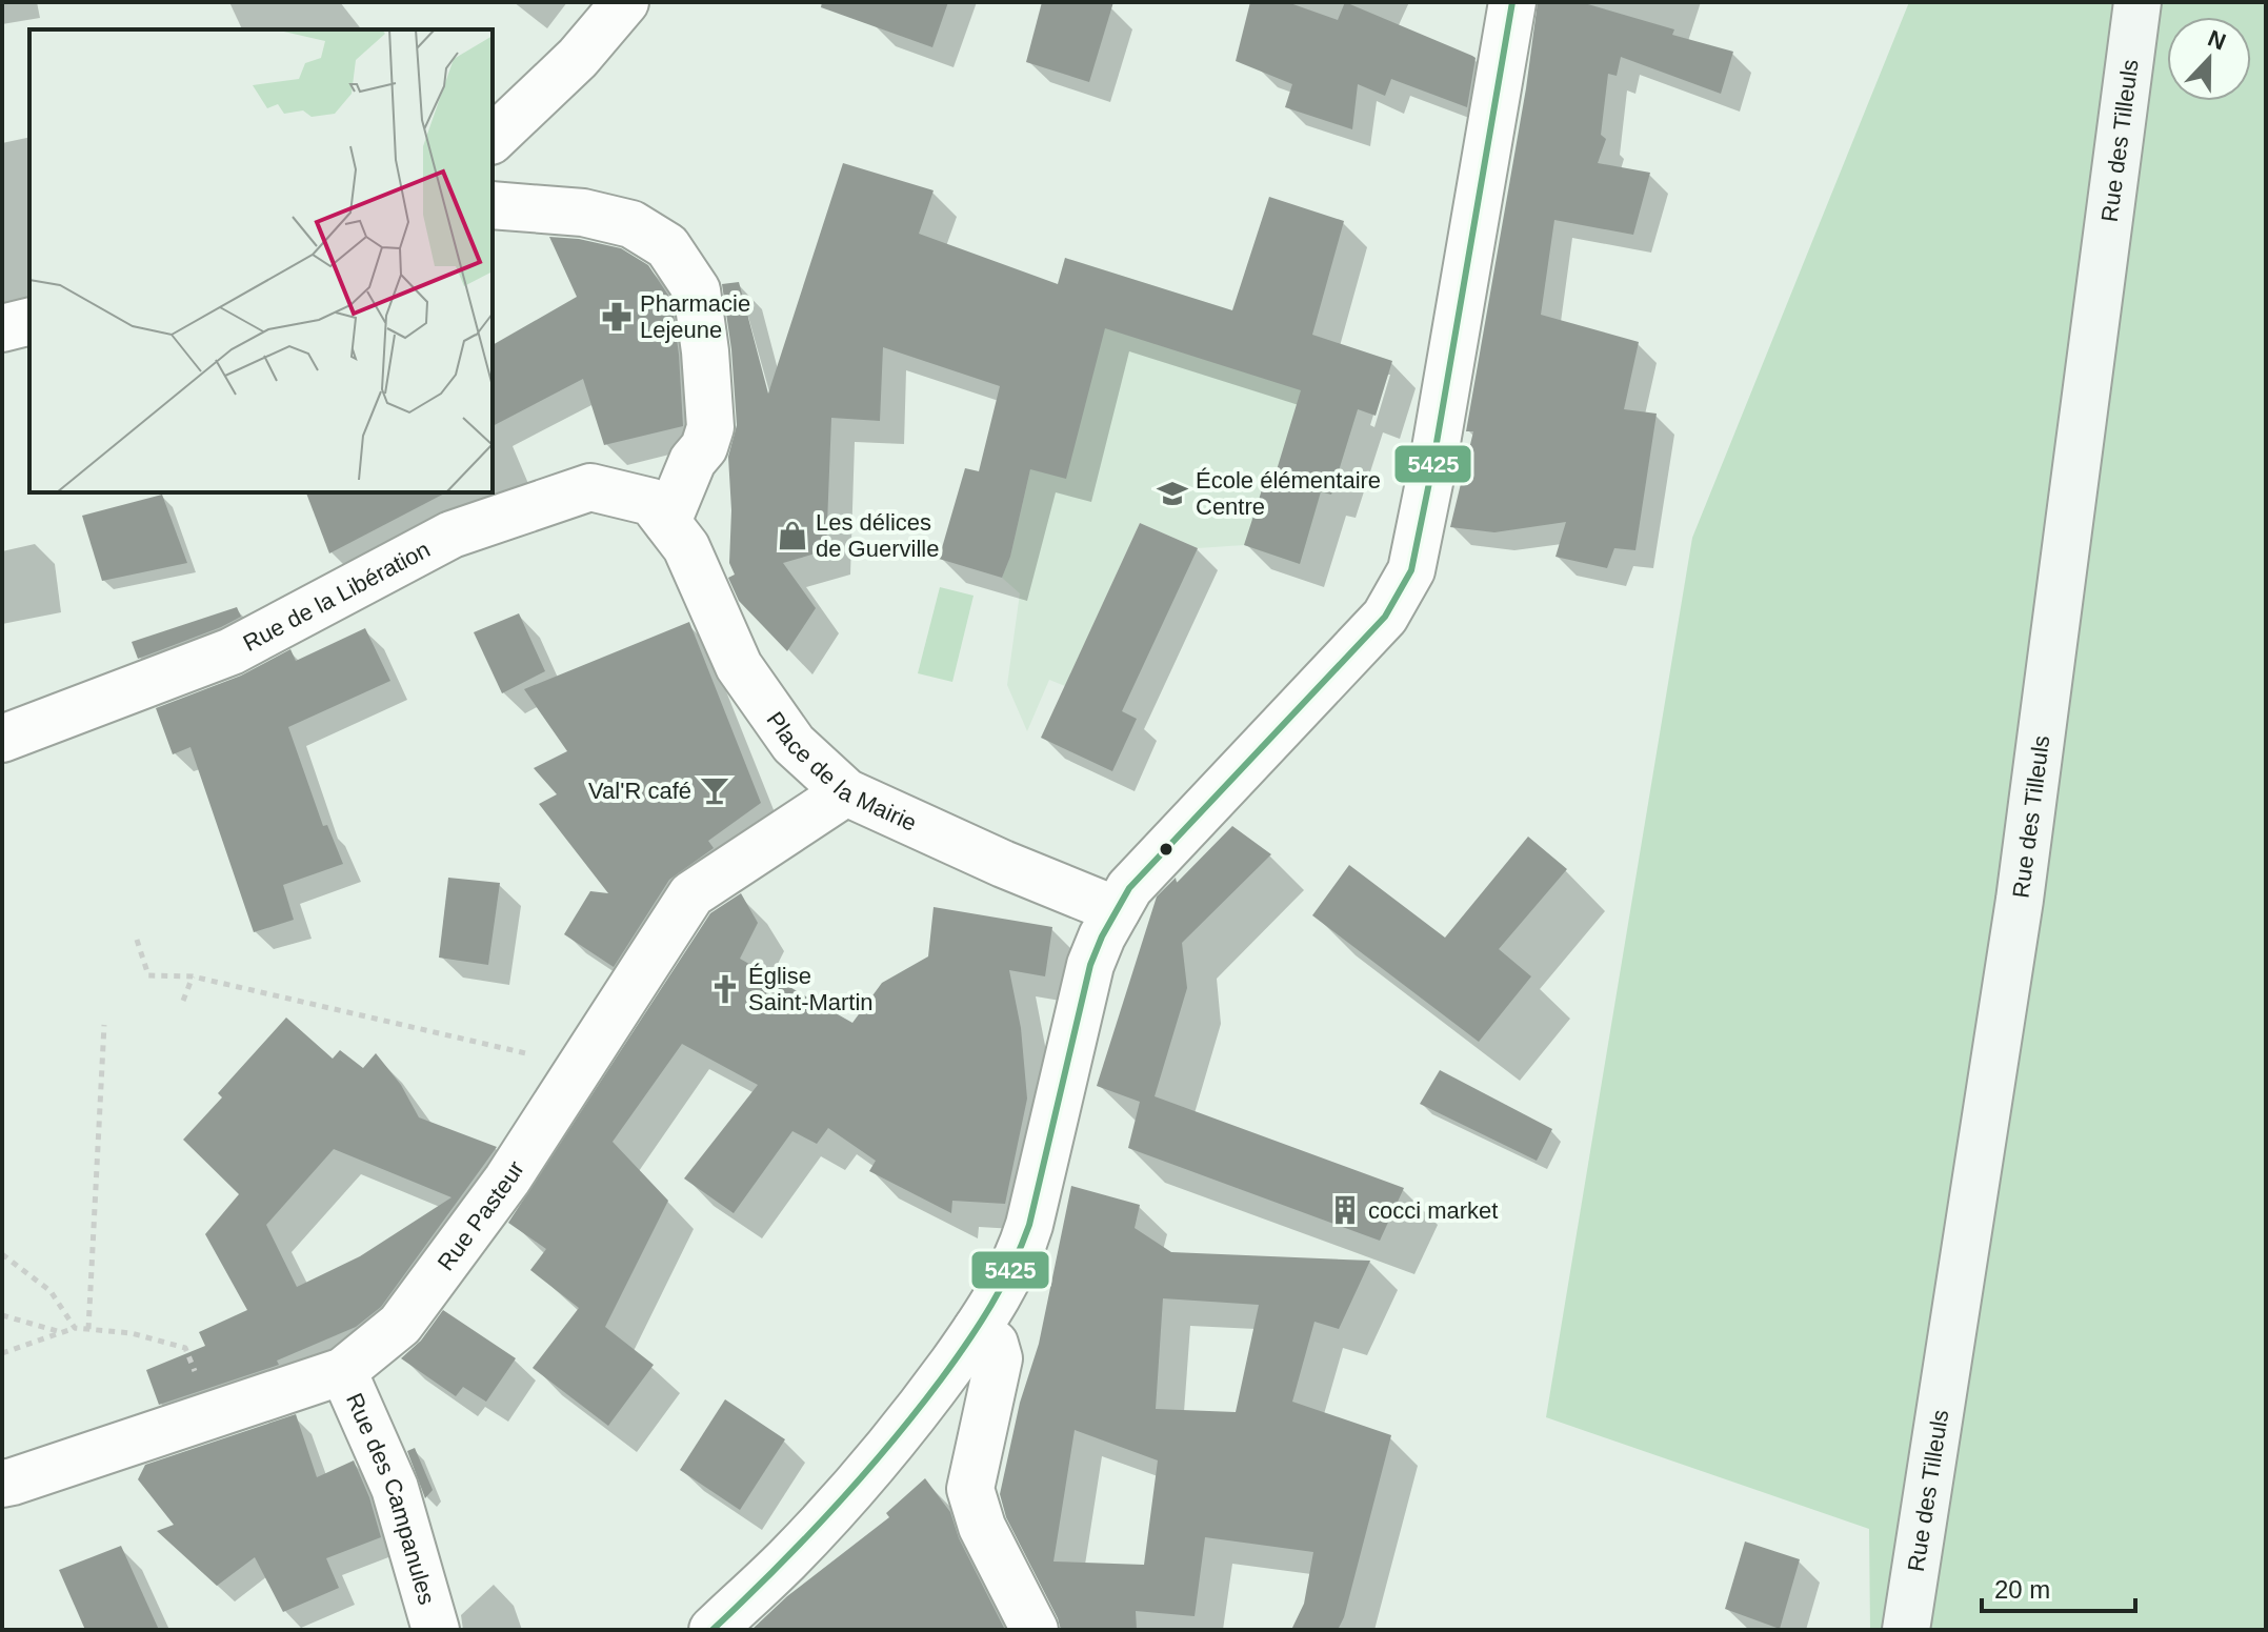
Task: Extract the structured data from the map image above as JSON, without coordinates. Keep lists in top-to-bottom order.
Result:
{
  "streets": {
    "street": [
      "Rue des Tilleuls",
      "Rue de la Libération",
      "Place de la Mairie",
      "Rue Pasteur",
      "Rue des Campanules"
    ]
  },
  "crossings": [
    ["Rue de la Libération", "Place de la Mairie"],
    ["Place de la Mairie", "Rue Pasteur"],
    ["Rue Pasteur", "Rue des Campanules"]
  ],
  "places": {
    "pharmacy": ["Pharmacie Lejeune"],
    "school or university": ["École élémentaire Centre"],
    "shop": ["Les délices de Guerville"],
    "bar": ["Val'R café"],
    "church": ["Église Saint-Martin"],
    "building": ["cocci market"]
  },
  "lines": ["transit line 5425"],
  "scale_bar": "20 m",
  "north": "top"
}
